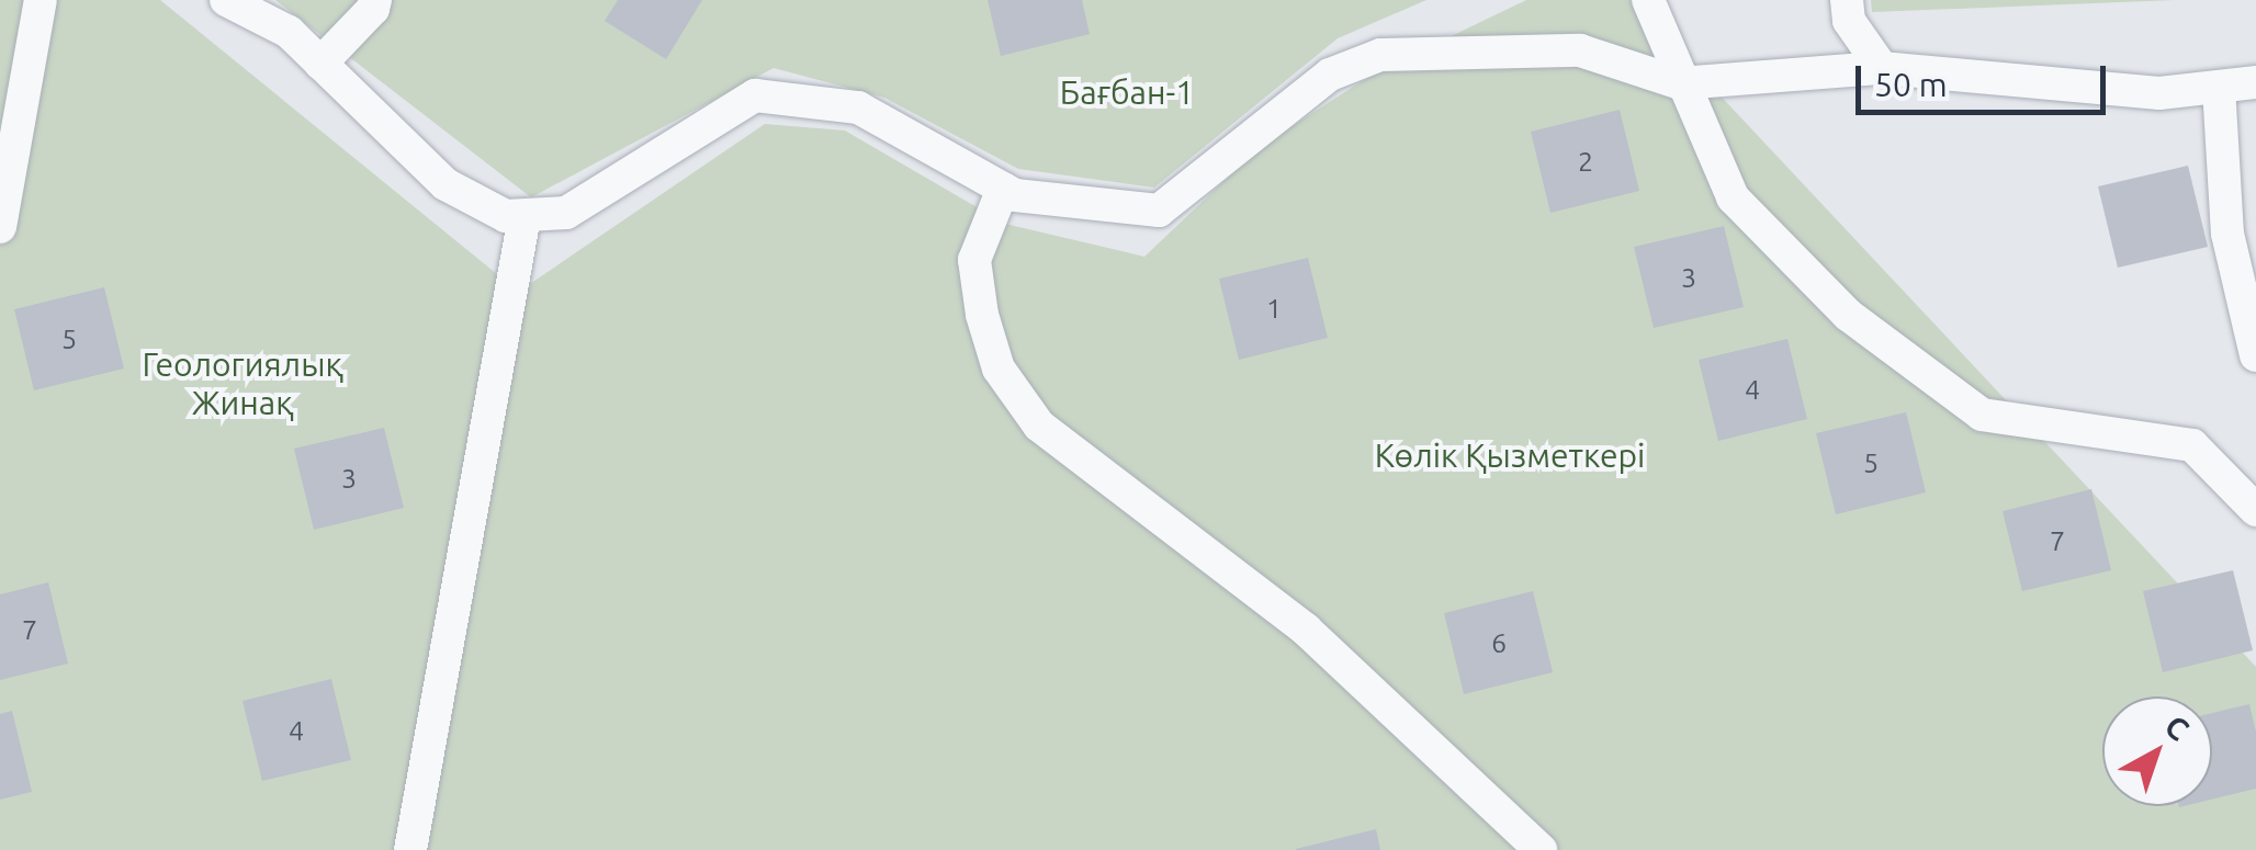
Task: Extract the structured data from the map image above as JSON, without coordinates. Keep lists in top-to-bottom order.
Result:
{
  "parks": ["Бағбан-1", "Геологиялық Жинақ", "Көлік Қызметкері"],
  "house_numbers": [
    "2",
    "3",
    "1",
    "5",
    "4",
    "5",
    "3",
    "7",
    "7",
    "6",
    "4"
  ],
  "scale_bar": "50 m",
  "north": "top right"
}
